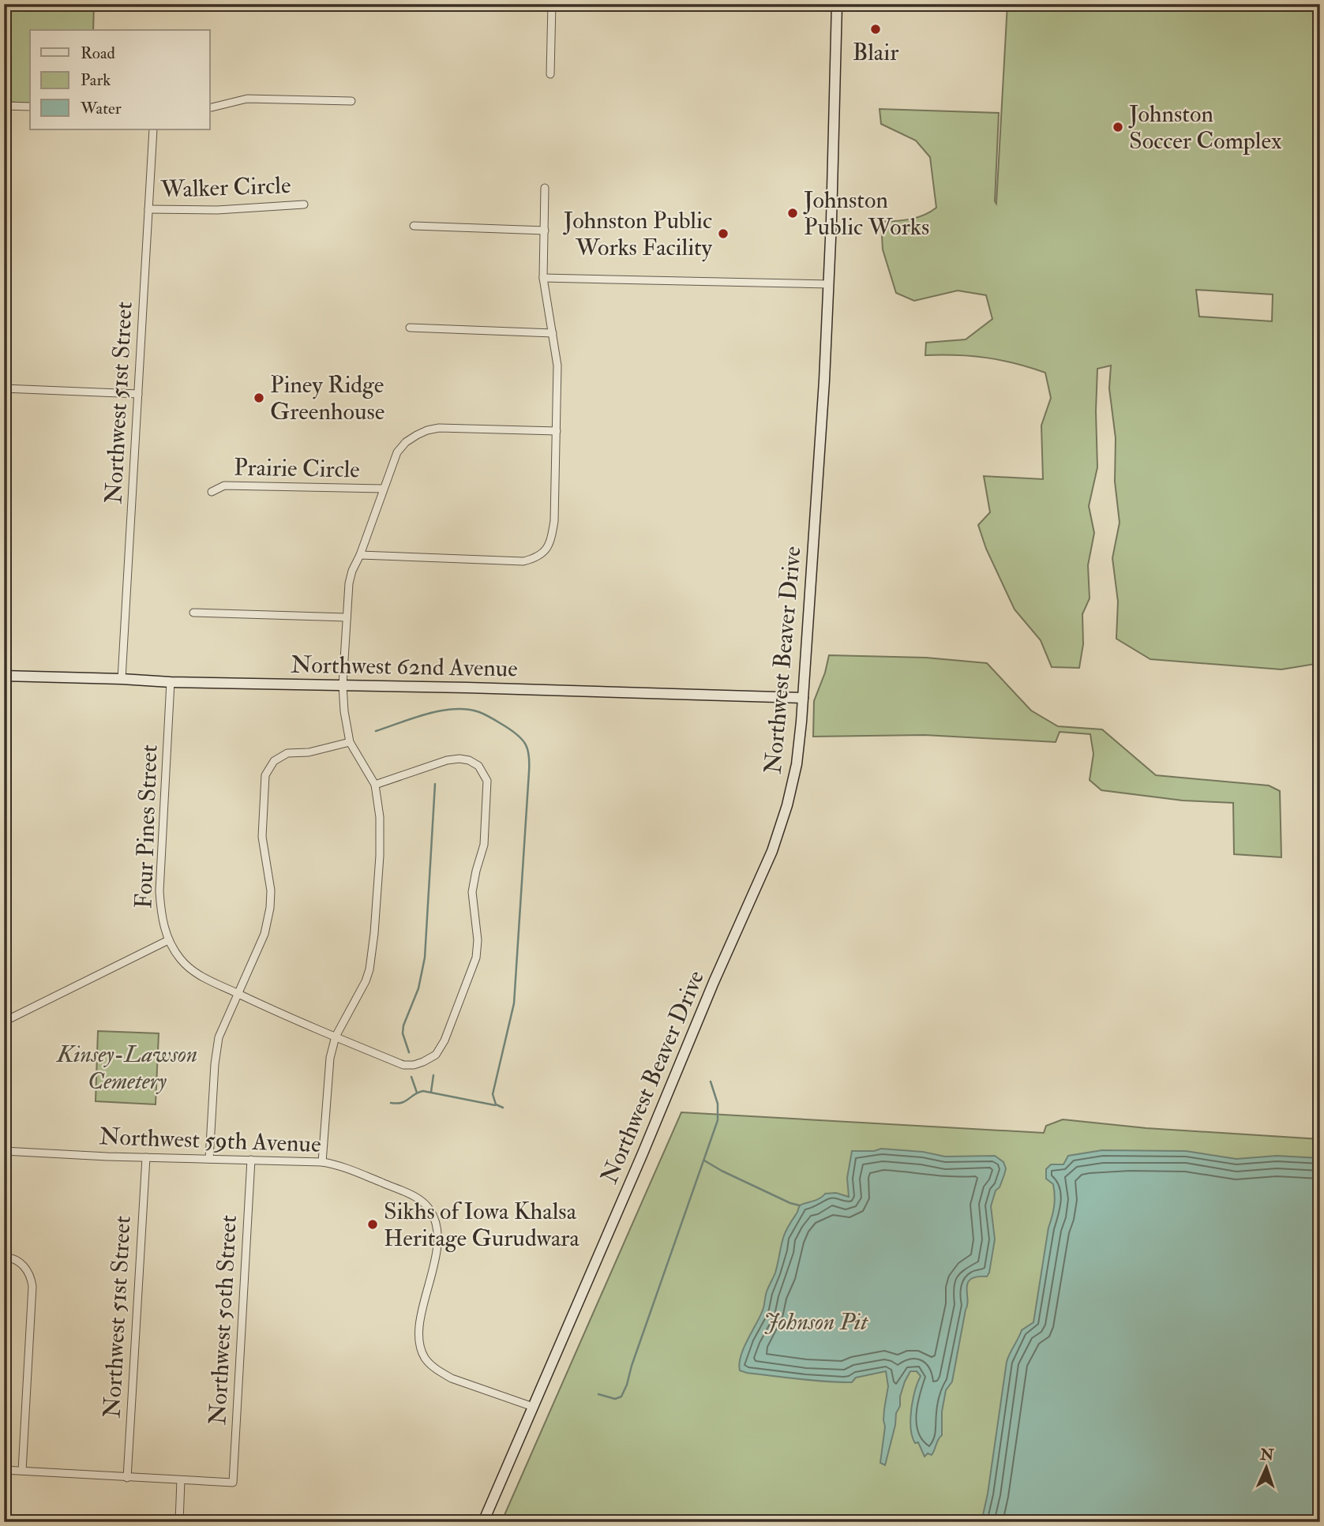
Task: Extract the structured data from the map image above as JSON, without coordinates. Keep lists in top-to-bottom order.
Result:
{
  "streets": {
    "main road": ["Northwest Beaver Drive", "Northwest 62nd Avenue"],
    "street": [
      "Walker Circle",
      "Northwest 51st Street",
      "Prairie Circle",
      "Four Pines Street",
      "Northwest 59th Avenue",
      "Northwest 50th Street"
    ]
  },
  "crossings": [
    ["Walker Circle", "Northwest 51st Street"],
    ["Northwest 51st Street", "Northwest 62nd Avenue"],
    ["Northwest 51st Street", "Northwest 59th Avenue"],
    ["Northwest Beaver Drive", "Northwest 62nd Avenue"],
    ["Northwest Beaver Drive", "Northwest 59th Avenue"],
    ["Northwest 62nd Avenue", "Four Pines Street"],
    ["Northwest 59th Avenue", "Northwest 50th Street"]
  ],
  "parks": ["Kinsey-Lawson Cemetery", "Johnson Pit"],
  "places": [
    "Blair",
    "Johnston Soccer Complex",
    "Johnston Public Works",
    "Johnston Public Works Facility",
    "Piney Ridge Greenhouse",
    "Sikhs of Iowa Khalsa Heritage Gurudwara"
  ],
  "legend": ["Road", "Park", "Water"],
  "north": "top"
}
